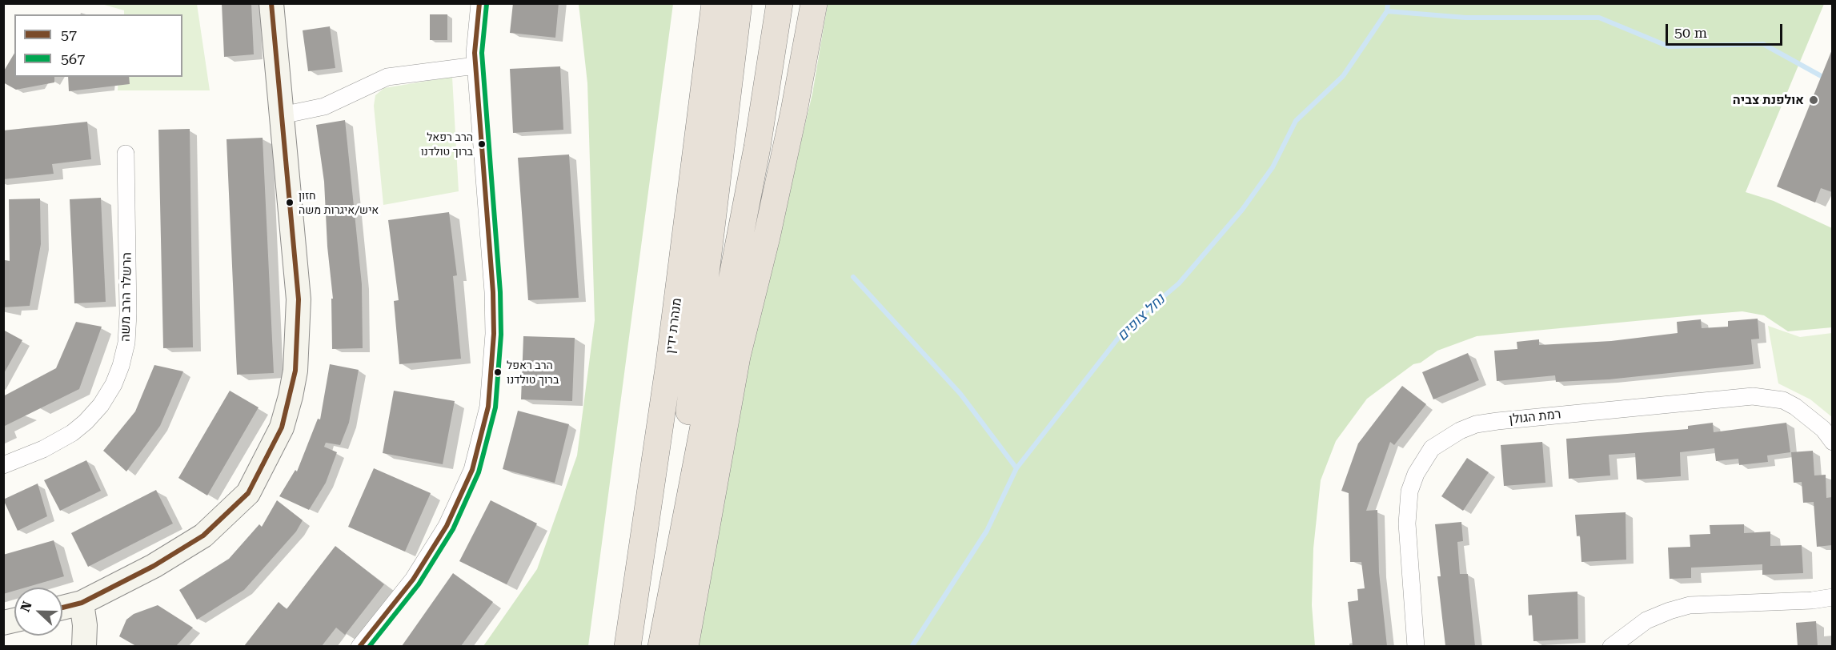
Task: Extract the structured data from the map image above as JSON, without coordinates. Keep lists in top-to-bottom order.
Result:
{
  "streets": {
    "highway": ["מנהרת ידין"],
    "street": ["הרשלר הרב משה", "רמת הגולן"]
  },
  "water": ["נחל צופים"],
  "places": [
    "אולפנת צביה",
    "הרב רפאל ברוך טולדנו",
    "חזון איש/איגרות משה",
    "הרב ראפל ברוך טולדנו"
  ],
  "lines": ["transit line 57", "transit line 567"],
  "legend": ["57", "567"],
  "scale_bar": "50 m",
  "north": "left"
}
